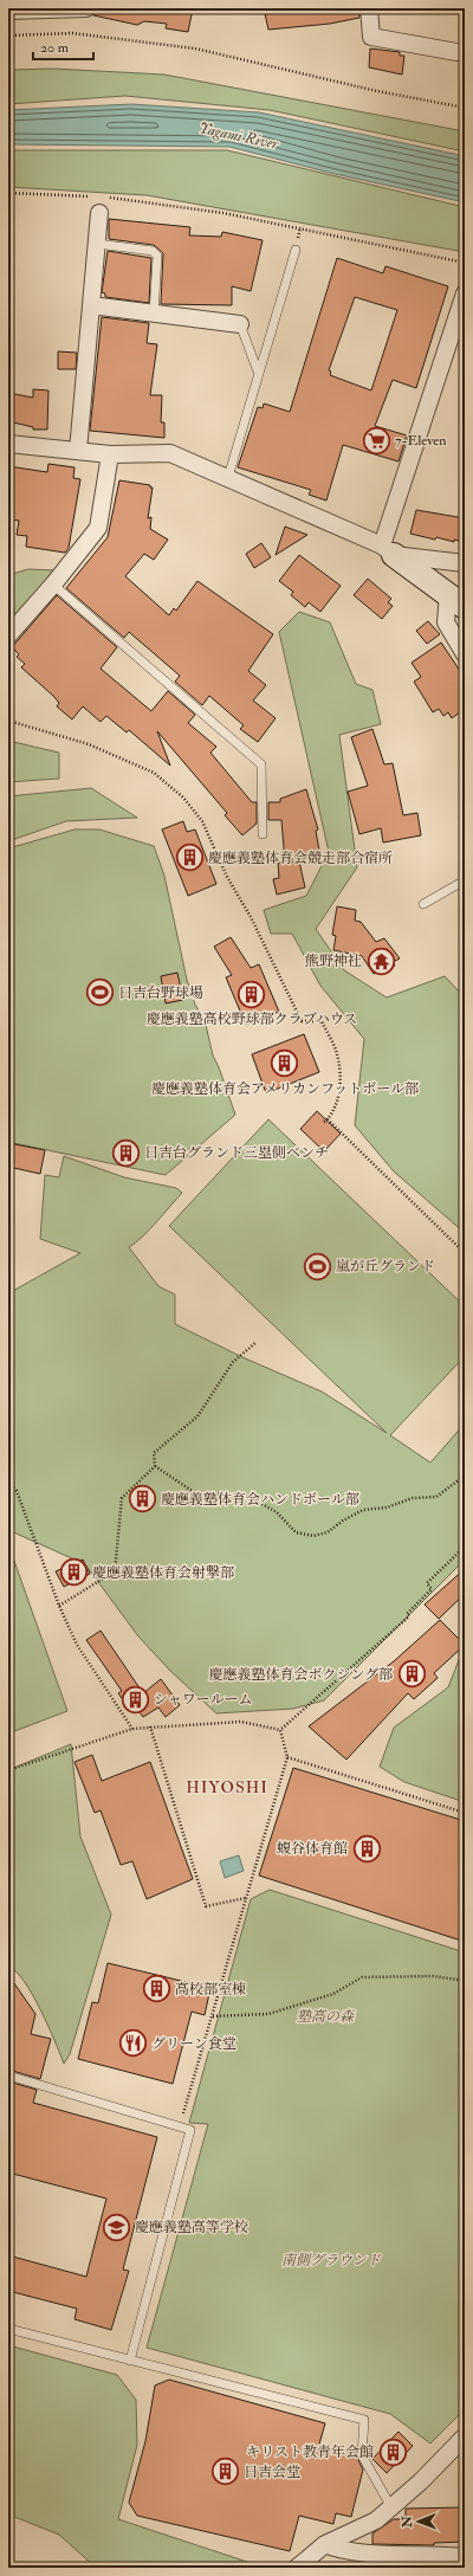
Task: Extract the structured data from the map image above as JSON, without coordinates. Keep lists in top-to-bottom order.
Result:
{
  "districts": ["HIYOSHI"],
  "water": ["Yagami River"],
  "parks": ["塾高の森", "南側グラウンド"],
  "places": {
    "supermarket": ["7-Eleven"],
    "building": [
      "慶應義塾体育会競走部合宿所",
      "慶應義塾高校野球部クラブハウス",
      "慶應義塾体育会アメリカンフットボール部",
      "日吉台グランド三塁側ベンチ",
      "慶應義塾体育会ハンドボール部",
      "慶應義塾体育会射撃部",
      "慶應義塾体育会ボクシング部",
      "シャワールーム",
      "蝮谷体育館",
      "高校部室棟",
      "キリスト教青年会館",
      "日吉会堂"
    ],
    "temple": ["熊野神社"],
    "sports": ["日吉台野球場", "嵐が丘グランド"],
    "restaurant": ["グリーン食堂"],
    "school or university": ["慶應義塾高等学校"]
  },
  "scale_bar": "20 m",
  "north": "left"
}
